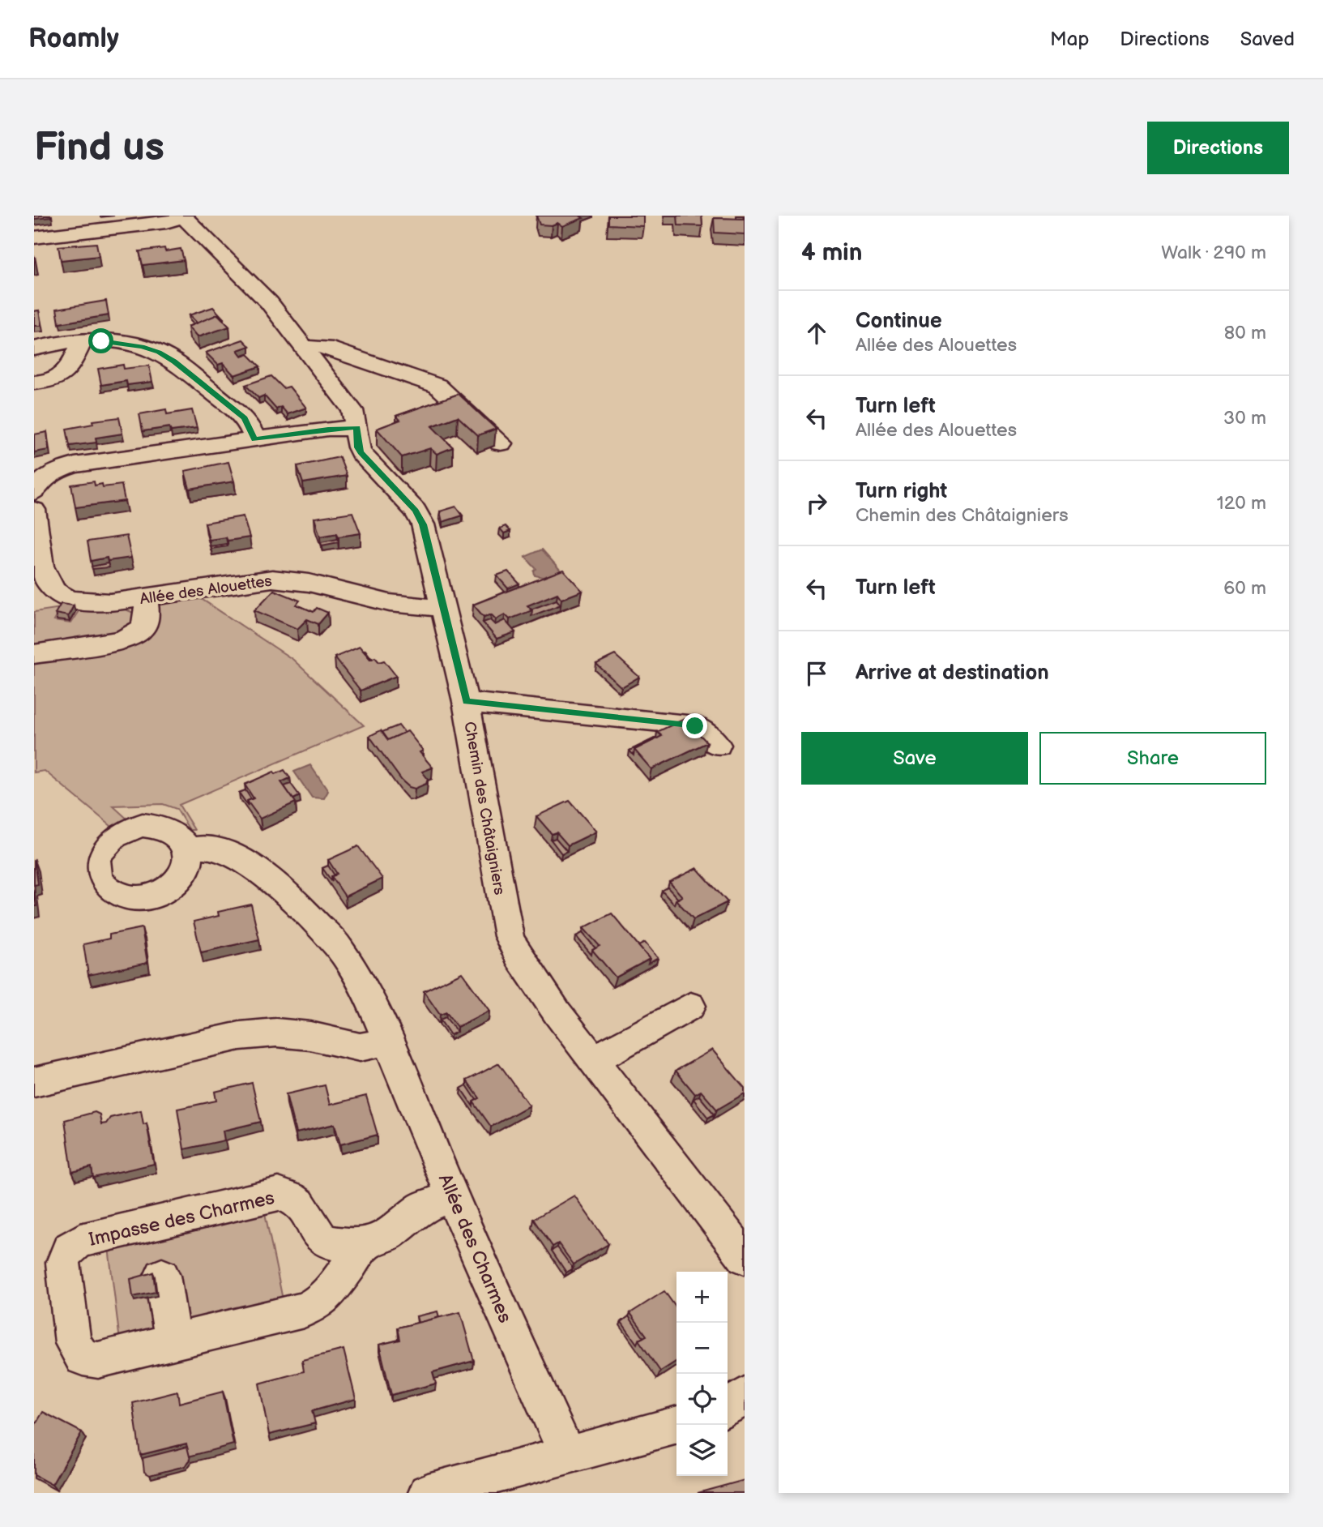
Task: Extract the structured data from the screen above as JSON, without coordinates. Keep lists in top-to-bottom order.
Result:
{
  "streets": {
    "street": [
      "Allée des Alouettes",
      "Chemin des Châtaigniers",
      "Impasse des Charmes",
      "Allée des Charmes"
    ]
  },
  "crossings": [
    ["Allée des Alouettes", "Chemin des Châtaigniers"],
    ["Impasse des Charmes", "Allée des Charmes"]
  ],
  "page": {
    "header": "Roamly",
    "nav": ["Map", "Directions", "Saved"],
    "buttons": [
      "Directions",
      ["Save", "Share"]
    ],
    "title": "Find us",
    "heading": ["4 min", "Walk · 290 m"],
    "list": [
      ["Continue", "Allée des Alouettes", "80 m"],
      ["Turn left", "Allée des Alouettes", "30 m"],
      ["Turn right", "Chemin des Châtaigniers", "120 m"],
      ["Turn left", "60 m"],
      "Arrive at destination"
    ],
    "map_buttons": ["+", "−"]
  }
}
